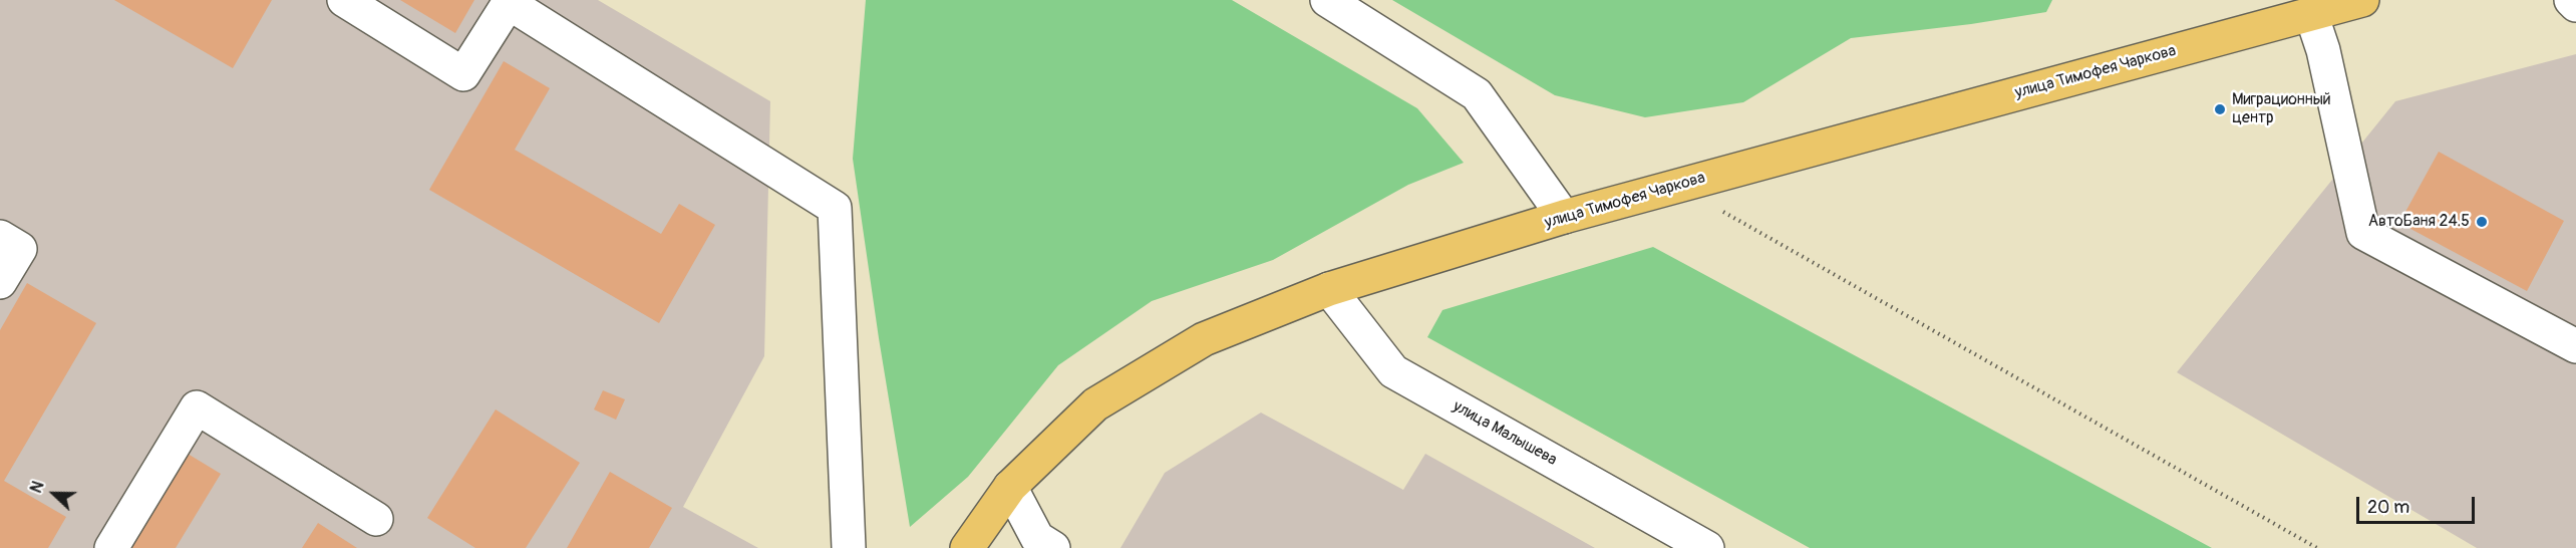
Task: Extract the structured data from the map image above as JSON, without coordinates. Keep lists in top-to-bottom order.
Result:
{
  "streets": {
    "main road": ["улица Тимофея Чаркова"],
    "lane": ["улица Малышева"]
  },
  "crossings": [
    ["улица Тимофея Чаркова", "улица Малышева"]
  ],
  "places": ["Миграционный центр", "АвтоБаня 24.5"],
  "scale_bar": "20 m",
  "north": "left"
}
